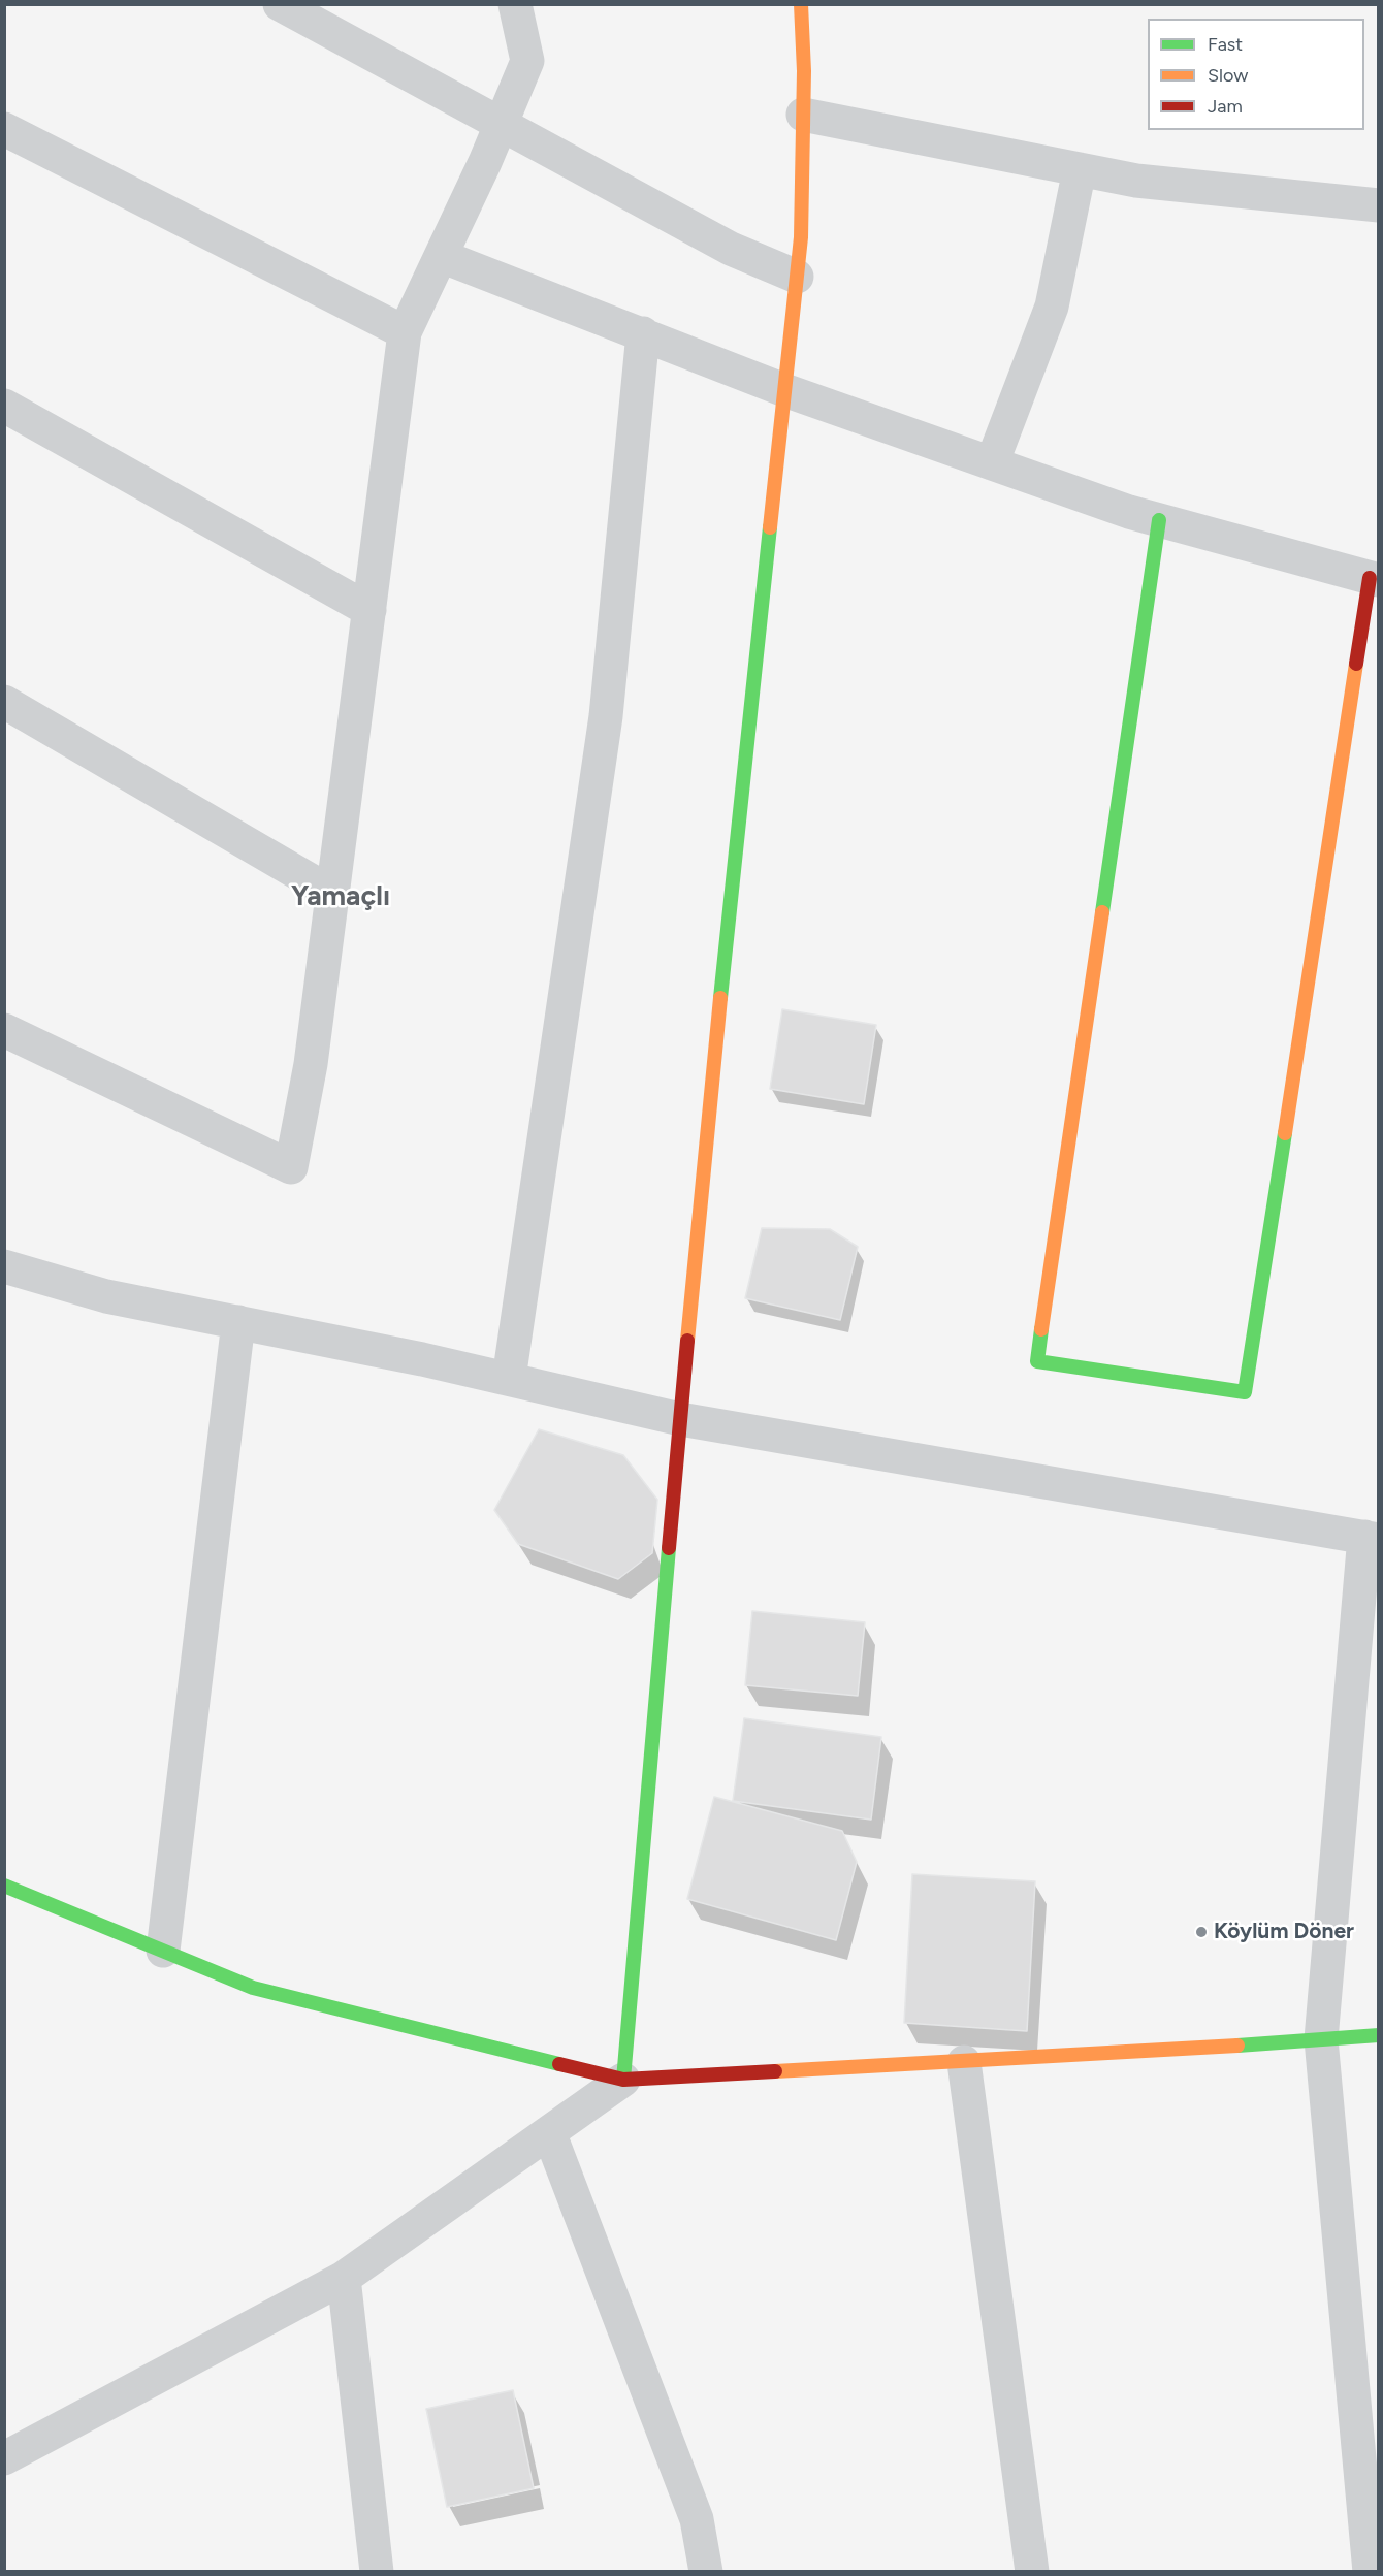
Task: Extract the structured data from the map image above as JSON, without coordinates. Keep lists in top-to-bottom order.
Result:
{
  "districts": ["Yamaçlı"],
  "places": ["Köylüm Döner"],
  "legend": ["Fast", "Slow", "Jam"]
}
